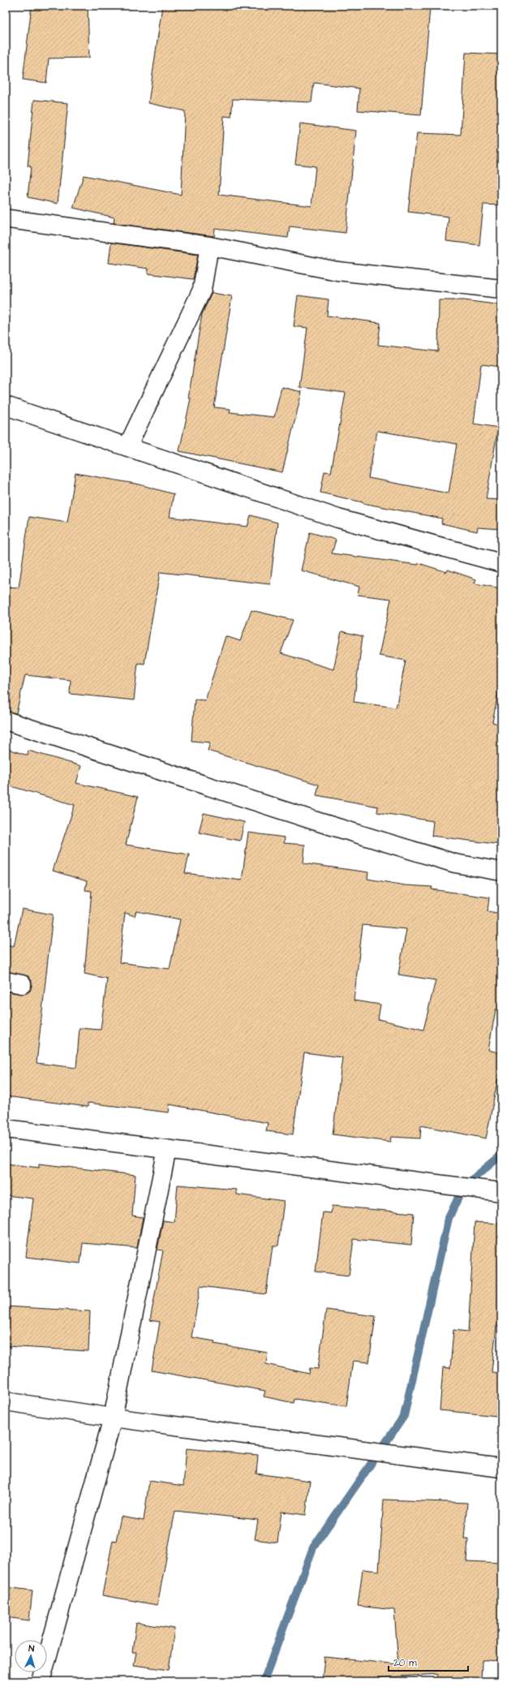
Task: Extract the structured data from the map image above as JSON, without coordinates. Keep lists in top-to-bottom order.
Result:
{
  "scale_bar": "20 m",
  "north": "top"
}
